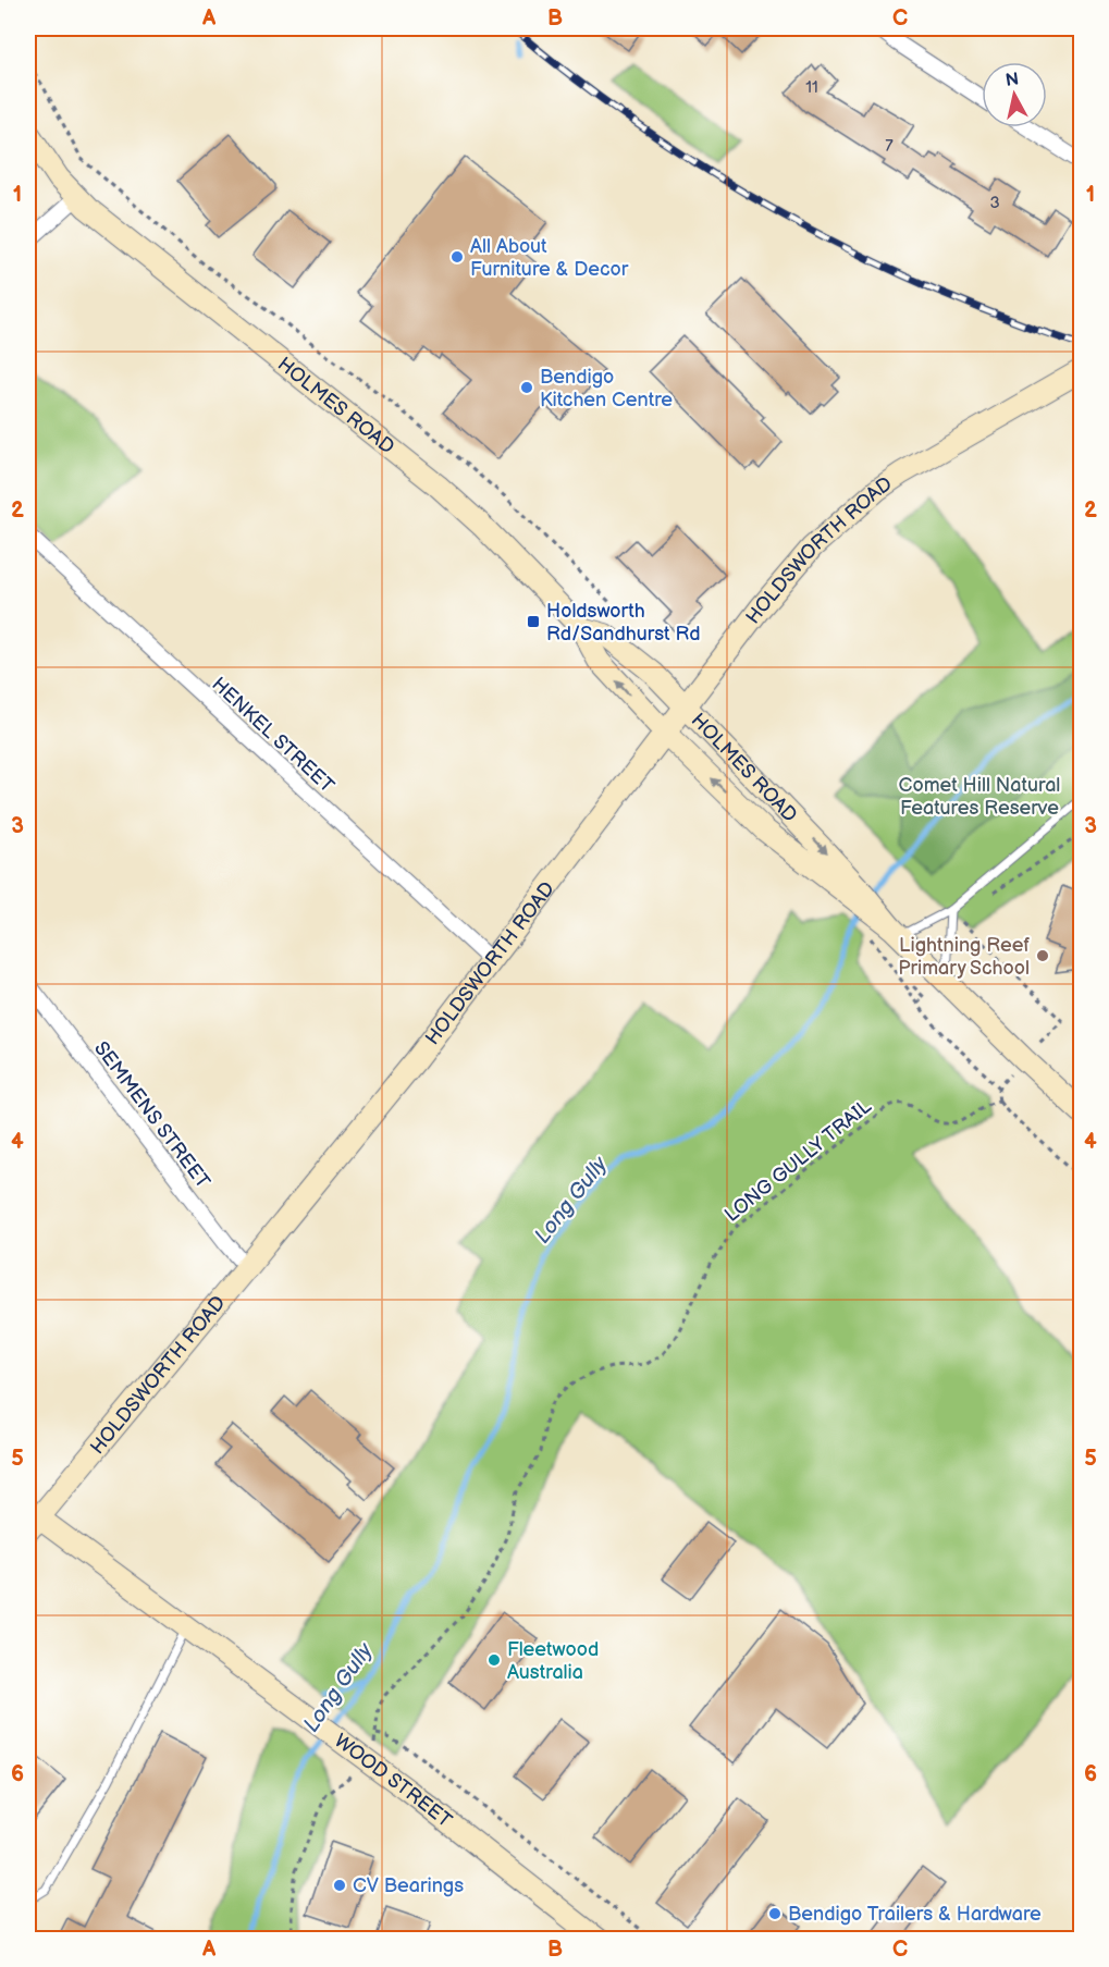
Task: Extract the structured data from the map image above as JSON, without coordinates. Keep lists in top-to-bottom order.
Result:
{
  "streets": {
    "main road": ["HOLMES ROAD", "HOLDSWORTH ROAD", "WOOD STREET"],
    "street": ["HENKEL STREET", "SEMMENS STREET"],
    "path": ["LONG GULLY TRAIL"]
  },
  "crossings": [
    ["HOLMES ROAD", "HOLDSWORTH ROAD"],
    ["HOLDSWORTH ROAD", "HENKEL STREET"],
    ["HOLDSWORTH ROAD", "SEMMENS STREET"],
    ["HOLDSWORTH ROAD", "WOOD STREET"]
  ],
  "water": ["Long Gully"],
  "parks": ["Comet Hill Natural Features Reserve"],
  "places": {
    "other": [
      "All About Furniture & Decor",
      "Bendigo Kitchen Centre",
      "Lightning Reef Primary School",
      "Fleetwood Australia",
      "CV Bearings",
      "Bendigo Trailers & Hardware"
    ],
    "transit": ["Holdsworth Rd/Sandhurst Rd"]
  },
  "house_numbers": ["11", "7", "3"],
  "north": "top",
  "grid": {
    "columns": ["A", "B", "C"],
    "rows": [
      "1",
      "2",
      "3",
      "4",
      "5",
      "6"
    ]
  }
}
